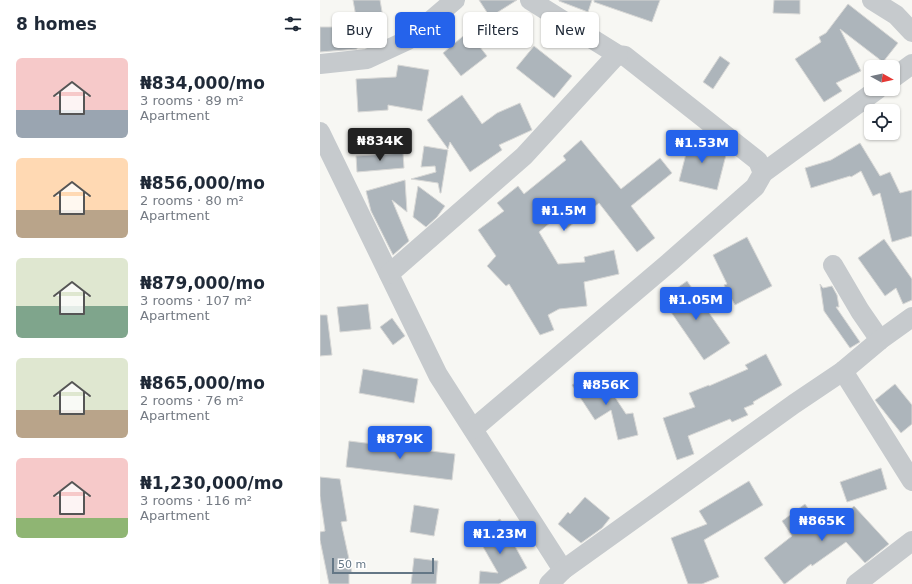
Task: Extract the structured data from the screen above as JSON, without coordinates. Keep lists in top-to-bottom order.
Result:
{
  "scale_bar": "50 m",
  "north": "right",
  "page": {
    "heading": "8 homes",
    "chip": [
      "Buy",
      "Rent",
      "Filters",
      "New"
    ],
    "list": [
      {
        "name": "₦834,000/mo",
        "note": "3 rooms · 89 m² · Apartment"
      },
      {
        "name": "₦856,000/mo",
        "note": "2 rooms · 80 m² · Apartment"
      },
      {
        "name": "₦879,000/mo",
        "note": "3 rooms · 107 m² · Apartment"
      },
      {
        "name": "₦865,000/mo",
        "note": "2 rooms · 76 m² · Apartment"
      },
      {
        "name": "₦1,230,000/mo",
        "note": "3 rooms · 116 m² · Apartment"
      }
    ],
    "price": [
      "₦834K",
      "₦1.53M",
      "₦1.5M",
      "₦1.05M",
      "₦856K",
      "₦879K",
      "₦865K",
      "₦1.23M"
    ],
    "scale": "50 m"
  }
}
